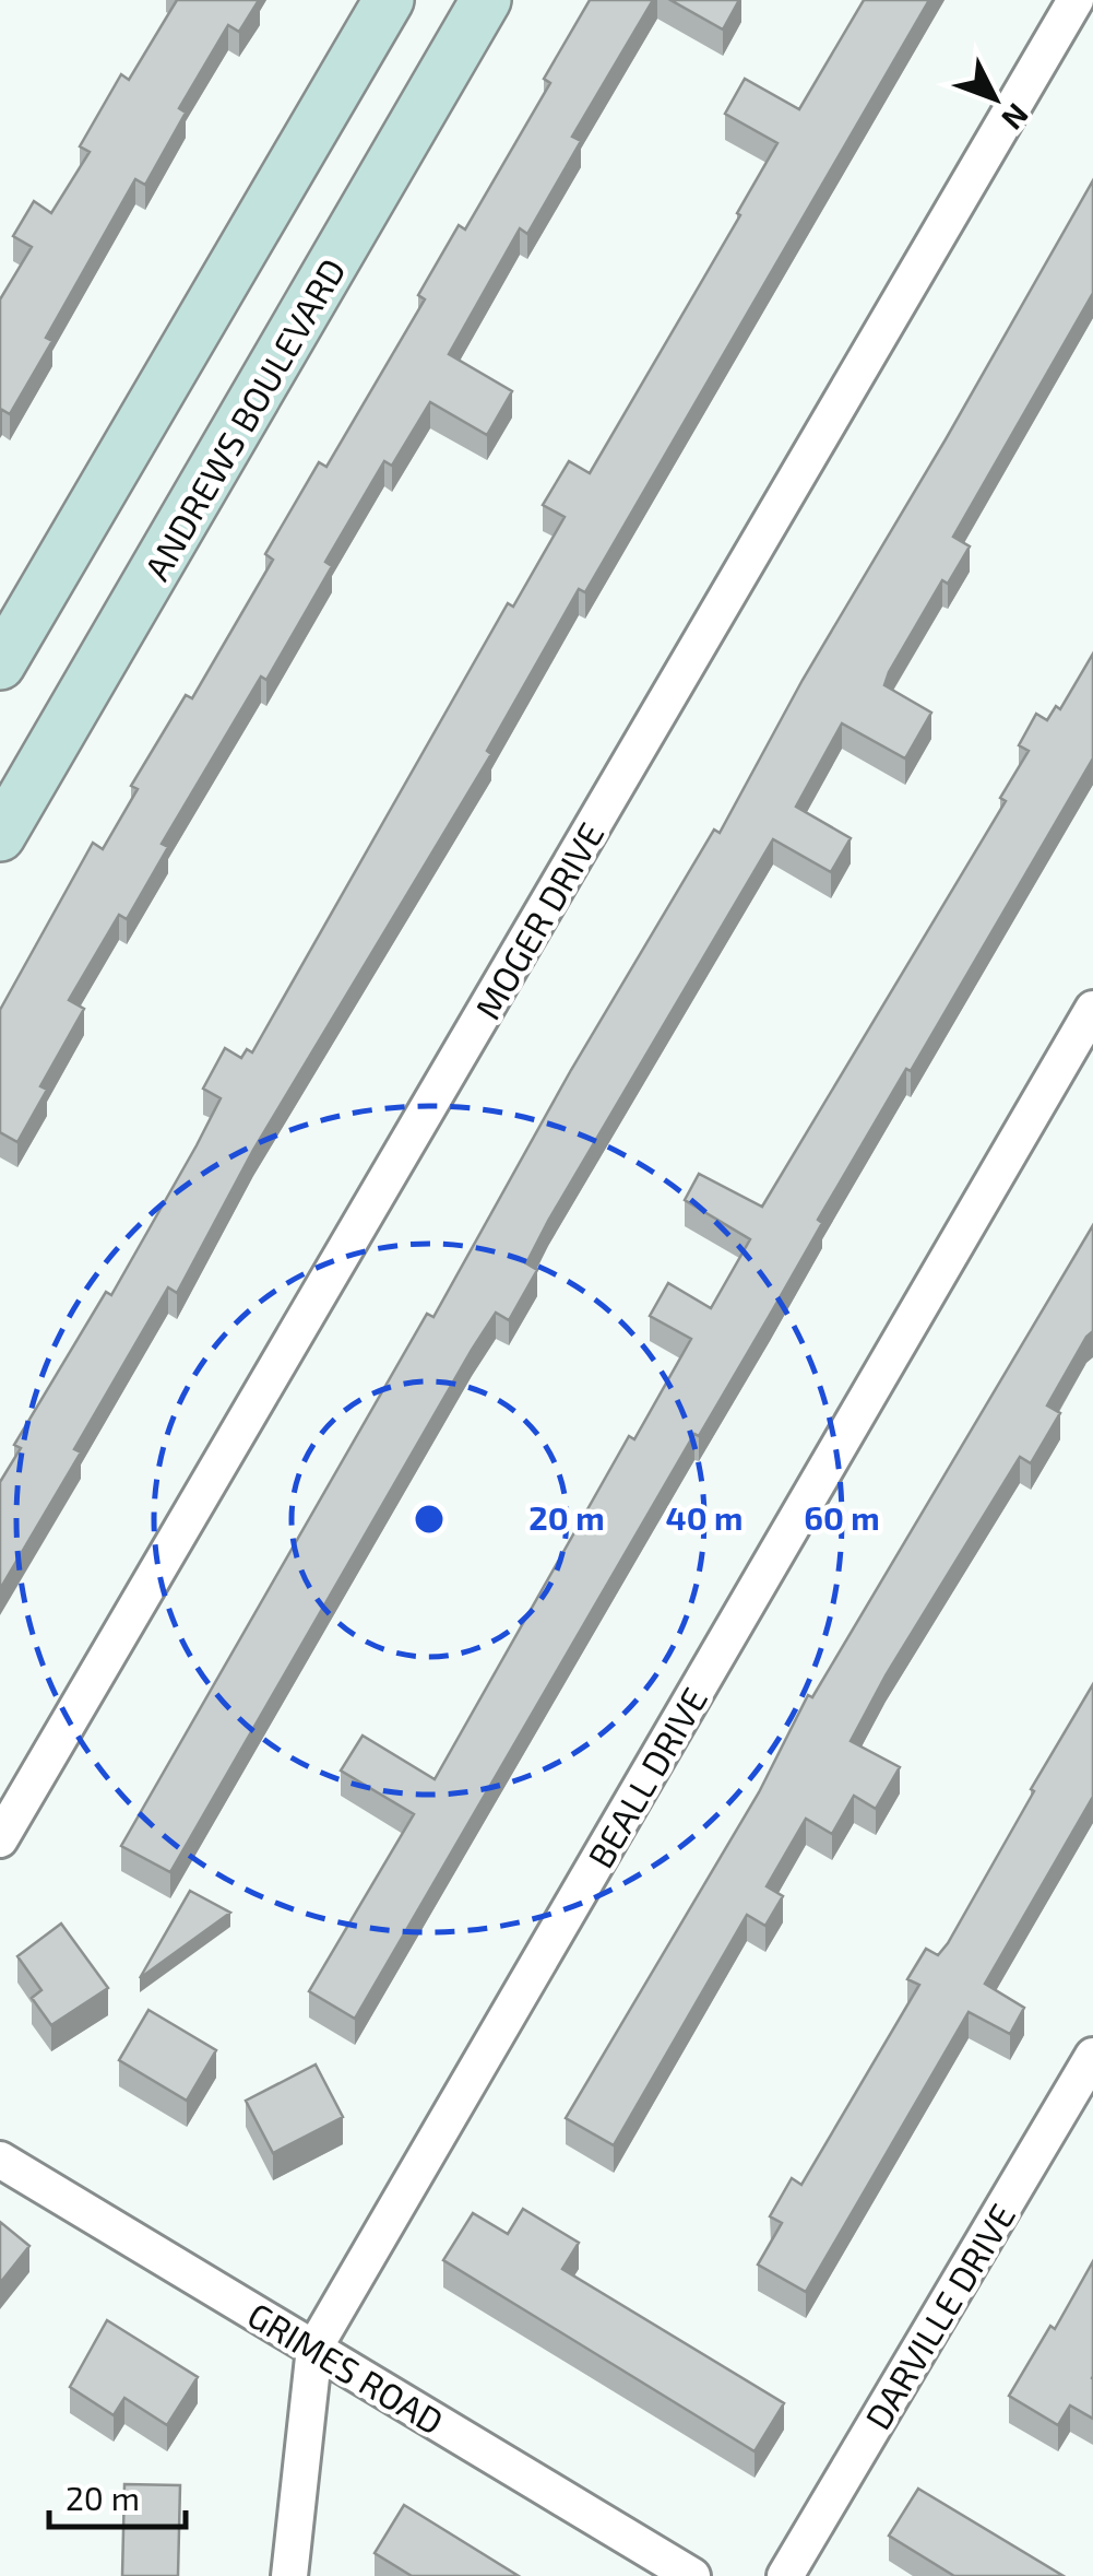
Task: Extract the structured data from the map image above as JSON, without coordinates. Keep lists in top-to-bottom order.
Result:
{
  "streets": {
    "street": [
      "ANDREWS BOULEVARD",
      "MOGER DRIVE",
      "BEALL DRIVE",
      "DARVILLE DRIVE",
      "GRIMES ROAD"
    ]
  },
  "crossings": [
    ["BEALL DRIVE", "GRIMES ROAD"]
  ],
  "scale_bar": "20 m",
  "north": "bottom right",
  "rings": ["20 m", "40 m", "60 m"]
}
